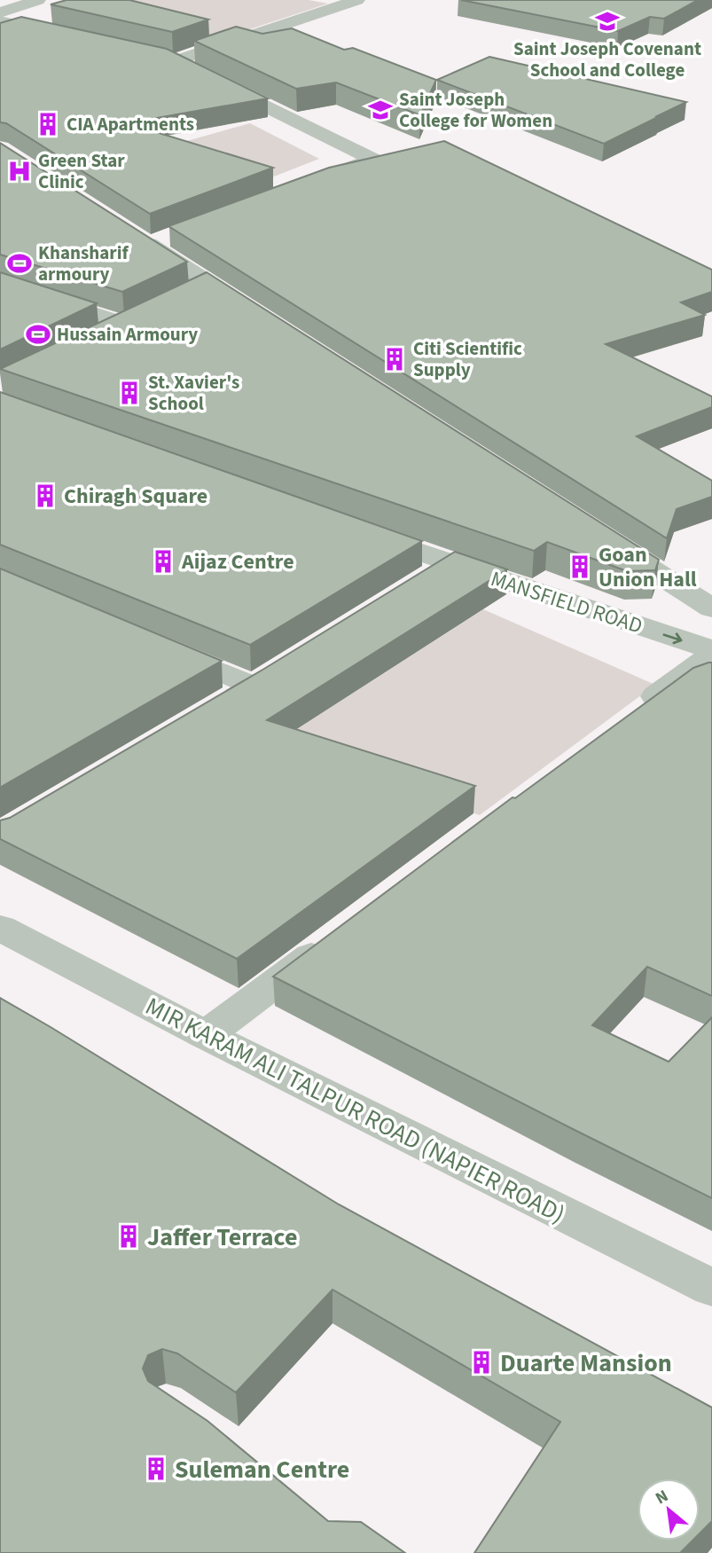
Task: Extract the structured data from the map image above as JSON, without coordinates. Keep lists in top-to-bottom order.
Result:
{
  "streets": {
    "street": ["MANSFIELD ROAD", "MIR KARAM ALI TALPUR ROAD (NAPIER ROAD)"]
  },
  "places": {
    "school or university": ["Saint Joseph Covenant School and College", "Saint Joseph College for Women"],
    "building": [
      "CIA Apartments",
      "Citi Scientific Supply",
      "St. Xavier's School",
      "Chiragh Square",
      "Aijaz Centre",
      "Goan Union Hall",
      "Jaffer Terrace",
      "Duarte Mansion",
      "Suleman Centre"
    ],
    "hospital": ["Green Star Clinic"],
    "sports": ["Khansharif armoury", "Hussain Armoury"]
  },
  "north": "top left"
}
